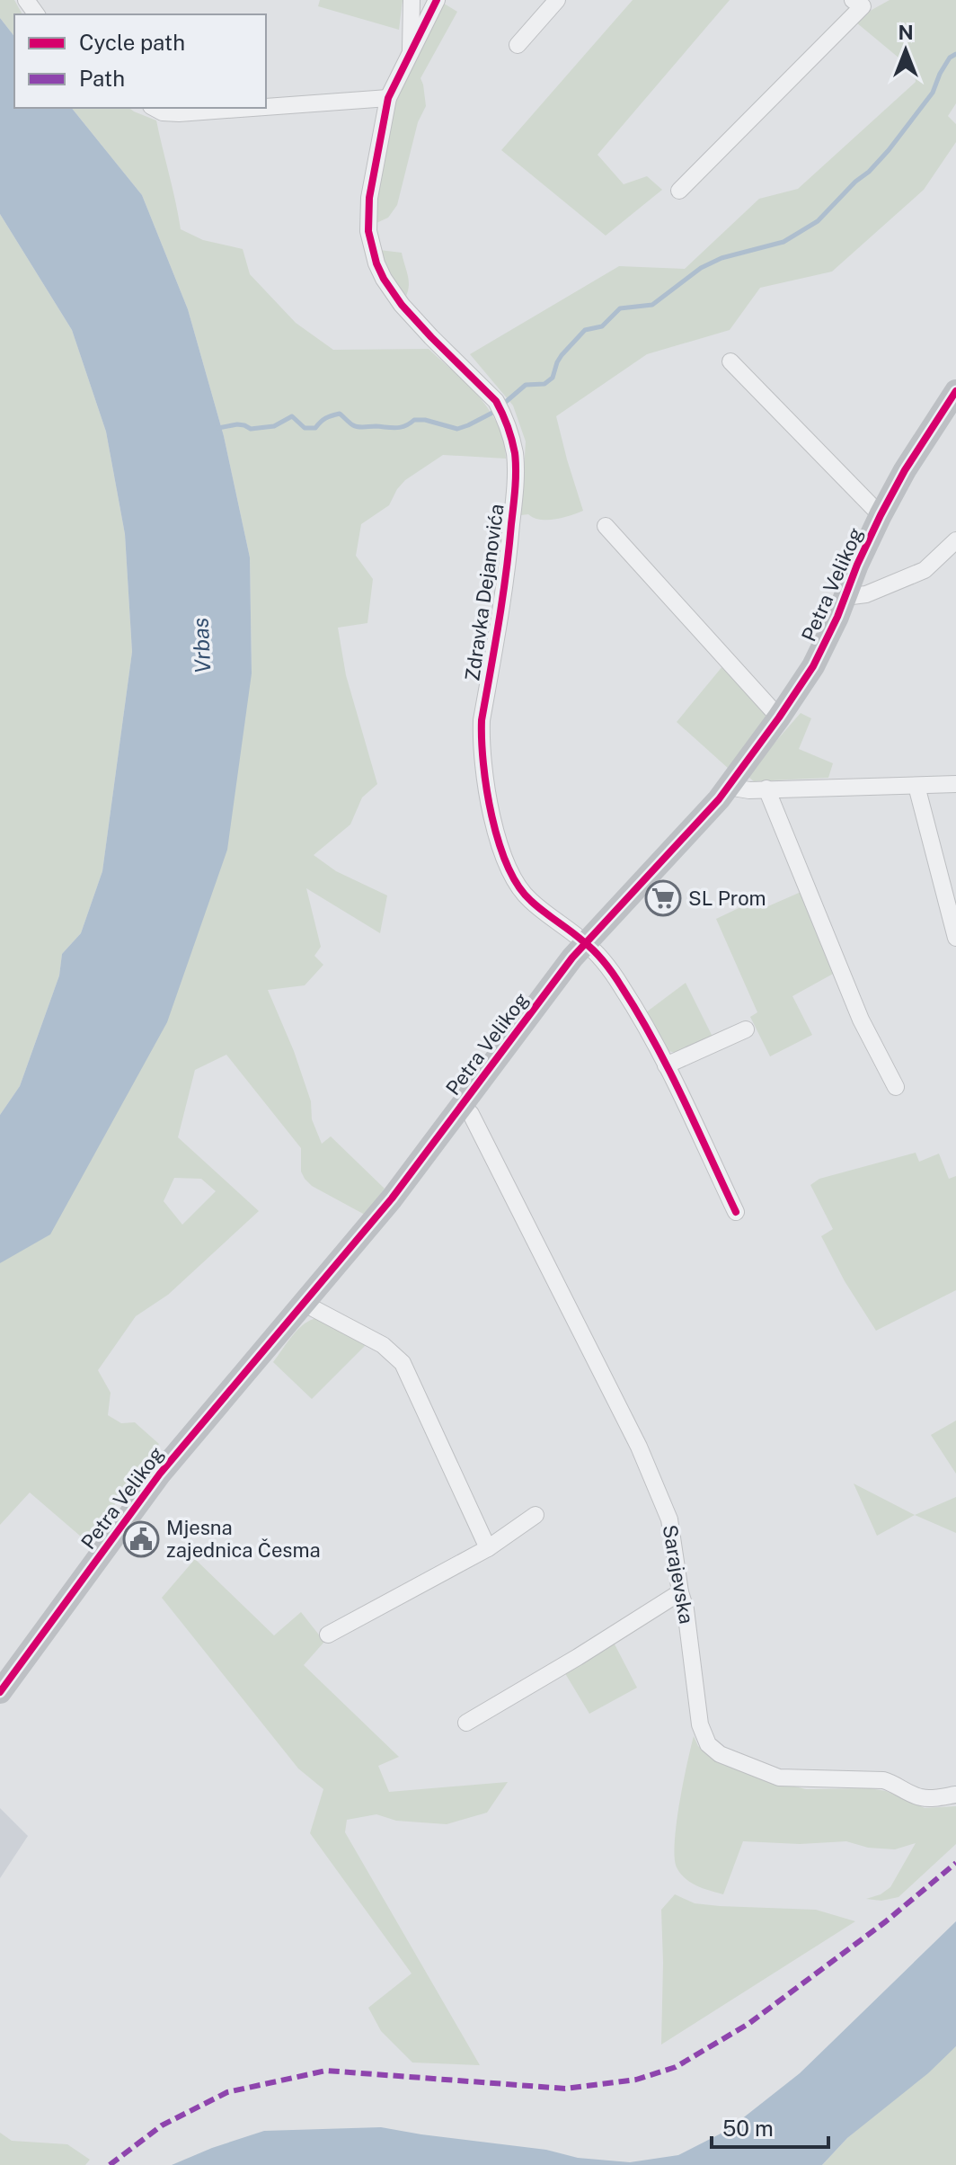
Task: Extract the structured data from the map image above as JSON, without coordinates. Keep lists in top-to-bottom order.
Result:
{
  "streets": {
    "street": ["Petra Velikog", "Zdravka Dejanovića", "Sarajevska"]
  },
  "crossings": [
    ["Petra Velikog", "Zdravka Dejanovića"],
    ["Petra Velikog", "Sarajevska"]
  ],
  "water": ["Vrbas"],
  "places": {
    "supermarket": ["SL Prom"],
    "public building": ["Mjesna zajednica Česma"]
  },
  "legend": ["Cycle path", "Path"],
  "scale_bar": "50 m",
  "north": "top"
}
